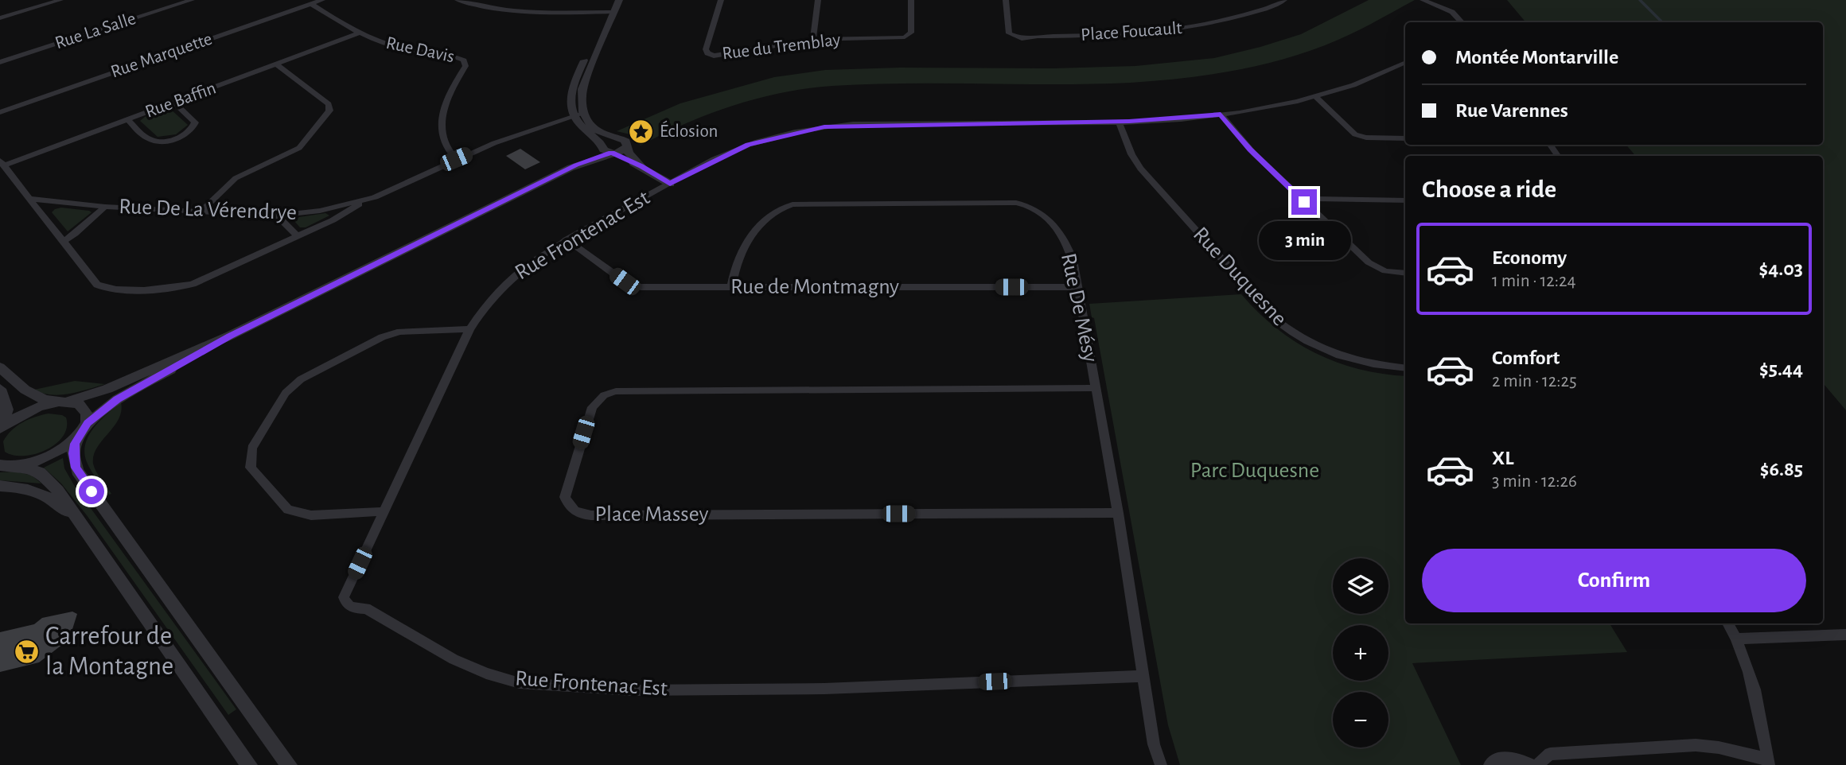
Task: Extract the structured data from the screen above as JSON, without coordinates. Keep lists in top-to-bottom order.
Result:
{
  "streets": {
    "street": [
      "Rue La Salle",
      "Place Foucault",
      "Rue du Tremblay",
      "Rue Davis",
      "Rue Marquette",
      "Rue Baffin",
      "Rue De La Vérendrye",
      "Rue Frontenac Est",
      "Rue Duquesne",
      "Rue de Montmagny",
      "Rue De Mésy",
      "Place Massey"
    ]
  },
  "crossings": [
    ["Rue Davis", "Rue Marquette"],
    ["Rue Davis", "Rue Baffin"],
    ["Rue Davis", "Rue De La Vérendrye"],
    ["Rue Frontenac Est", "Rue Duquesne"],
    ["Rue Frontenac Est", "Rue de Montmagny"],
    ["Rue Frontenac Est", "Rue De Mésy"],
    ["Rue de Montmagny", "Rue De Mésy"],
    ["Rue De Mésy", "Place Massey"]
  ],
  "parks": ["Parc Duquesne"],
  "places": {
    "place": ["Éclosion"],
    "supermarket": ["Carrefour de la Montagne"]
  },
  "page": {
    "banner": ["Montée Montarville", "Rue Varennes"],
    "heading": "Choose a ride",
    "bubble": "3 min",
    "list": [
      {
        "name": "Economy",
        "note": "1 min · 12:24",
        "value": "$4.03"
      },
      {
        "name": "Comfort",
        "note": "2 min · 12:25",
        "value": "$5.44"
      },
      {
        "name": "XL",
        "note": "3 min · 12:26",
        "value": "$6.85"
      }
    ],
    "buttons": "Confirm",
    "map_buttons": ["+", "−"]
  }
}
